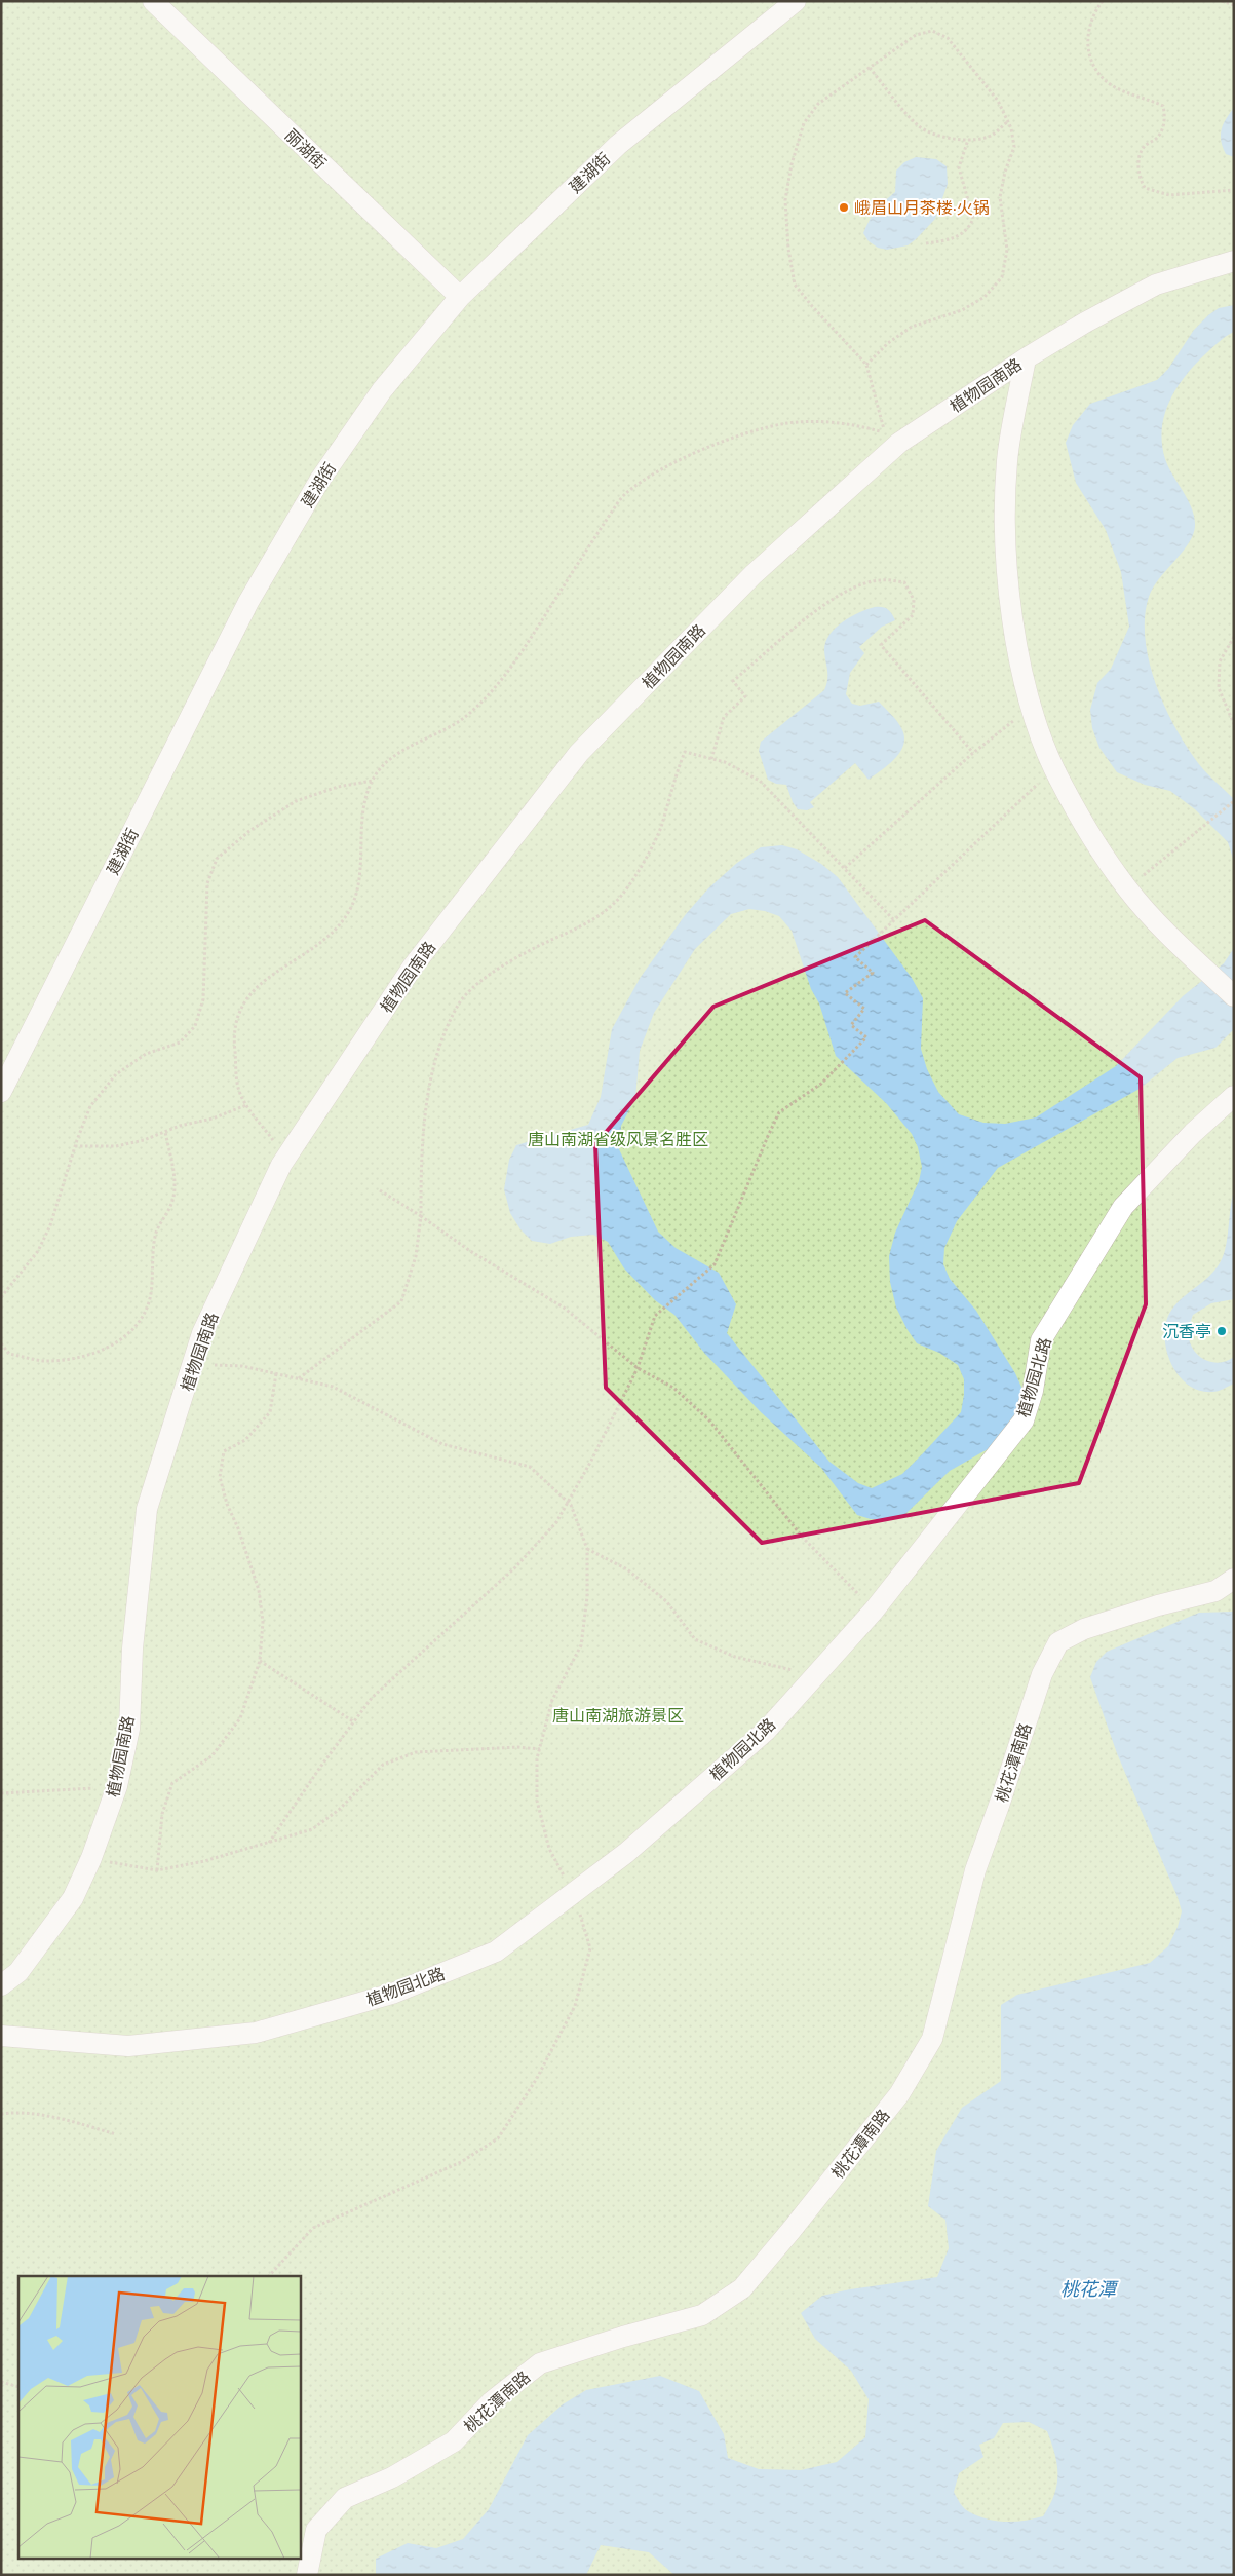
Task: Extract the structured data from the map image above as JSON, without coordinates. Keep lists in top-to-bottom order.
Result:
{
  "streets": {
    "street": [
      "丽湖街",
      "建湖街",
      "植物园南路",
      "植物园北路",
      "桃花潭南路"
    ]
  },
  "crossings": [
    ["丽湖街", "建湖街"]
  ],
  "water": ["桃花潭"],
  "parks": ["唐山南湖省级风景名胜区", "唐山南湖旅游景区"],
  "places": ["峨眉山月茶楼·火锅", "沉香亭"]
}
